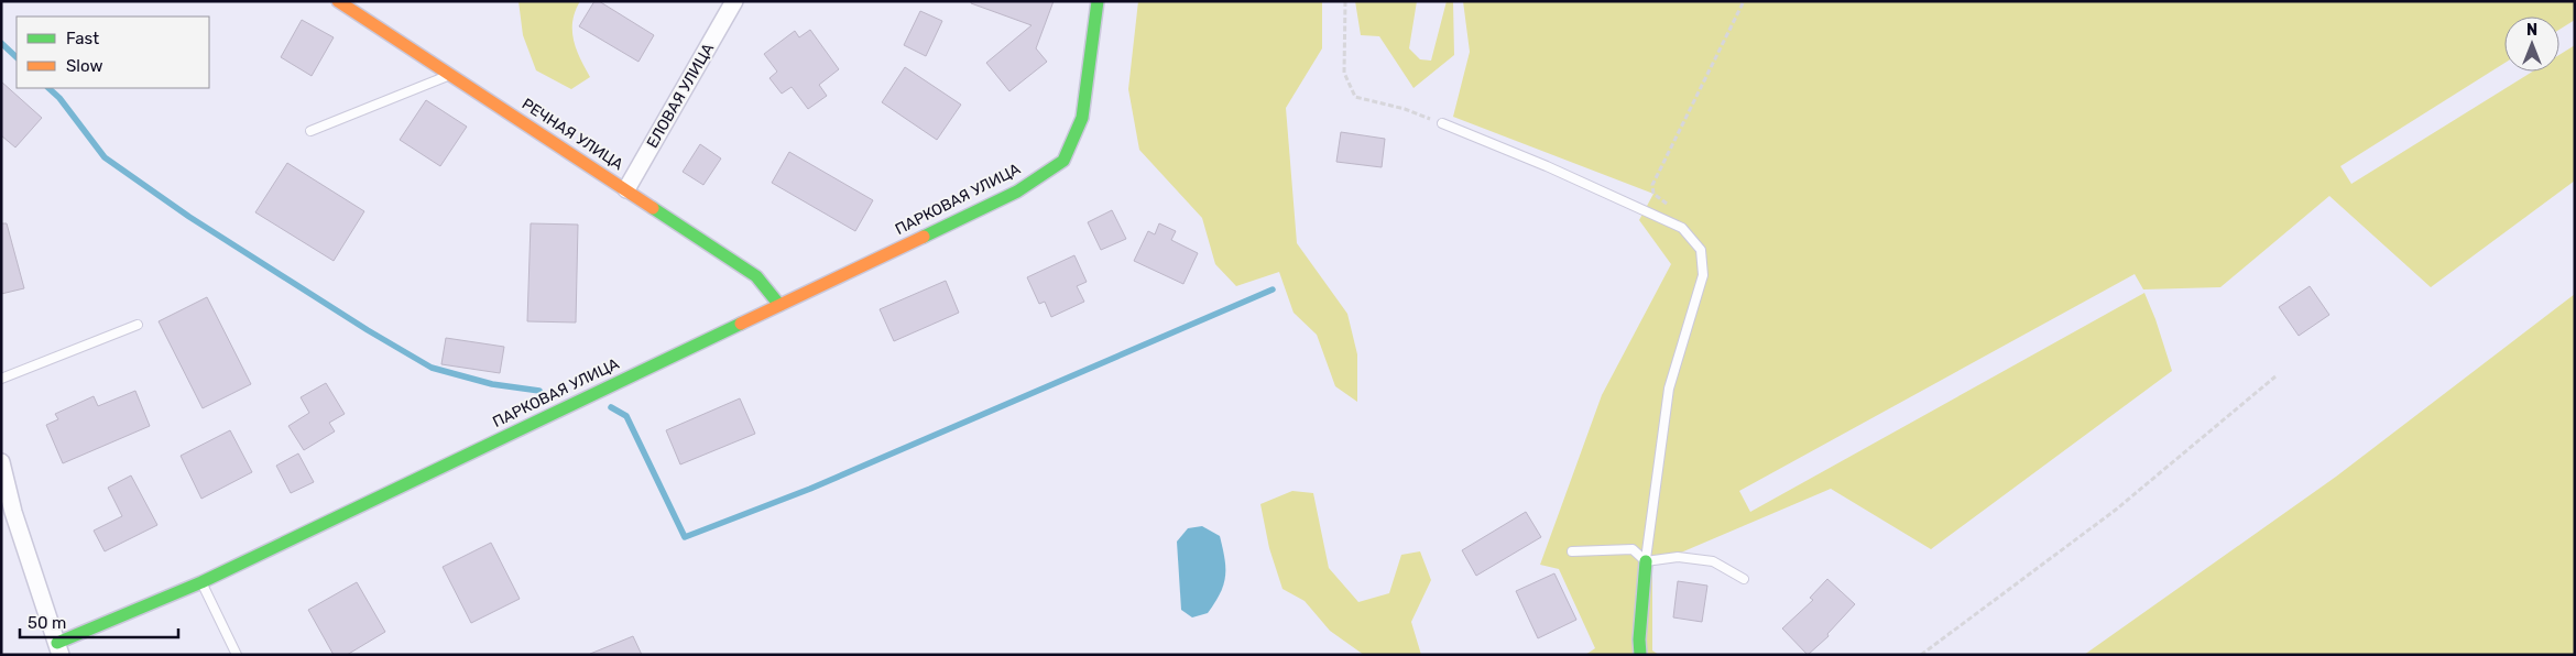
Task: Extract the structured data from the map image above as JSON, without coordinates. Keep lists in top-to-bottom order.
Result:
{
  "streets": {
    "street": ["ЕЛОВАЯ УЛИЦА", "РЕЧНАЯ УЛИЦА", "ПАРКОВАЯ УЛИЦА"]
  },
  "crossings": [
    ["ЕЛОВАЯ УЛИЦА", "РЕЧНАЯ УЛИЦА"],
    ["РЕЧНАЯ УЛИЦА", "ПАРКОВАЯ УЛИЦА"]
  ],
  "legend": ["Fast", "Slow"],
  "scale_bar": "50 m",
  "north": "top"
}
